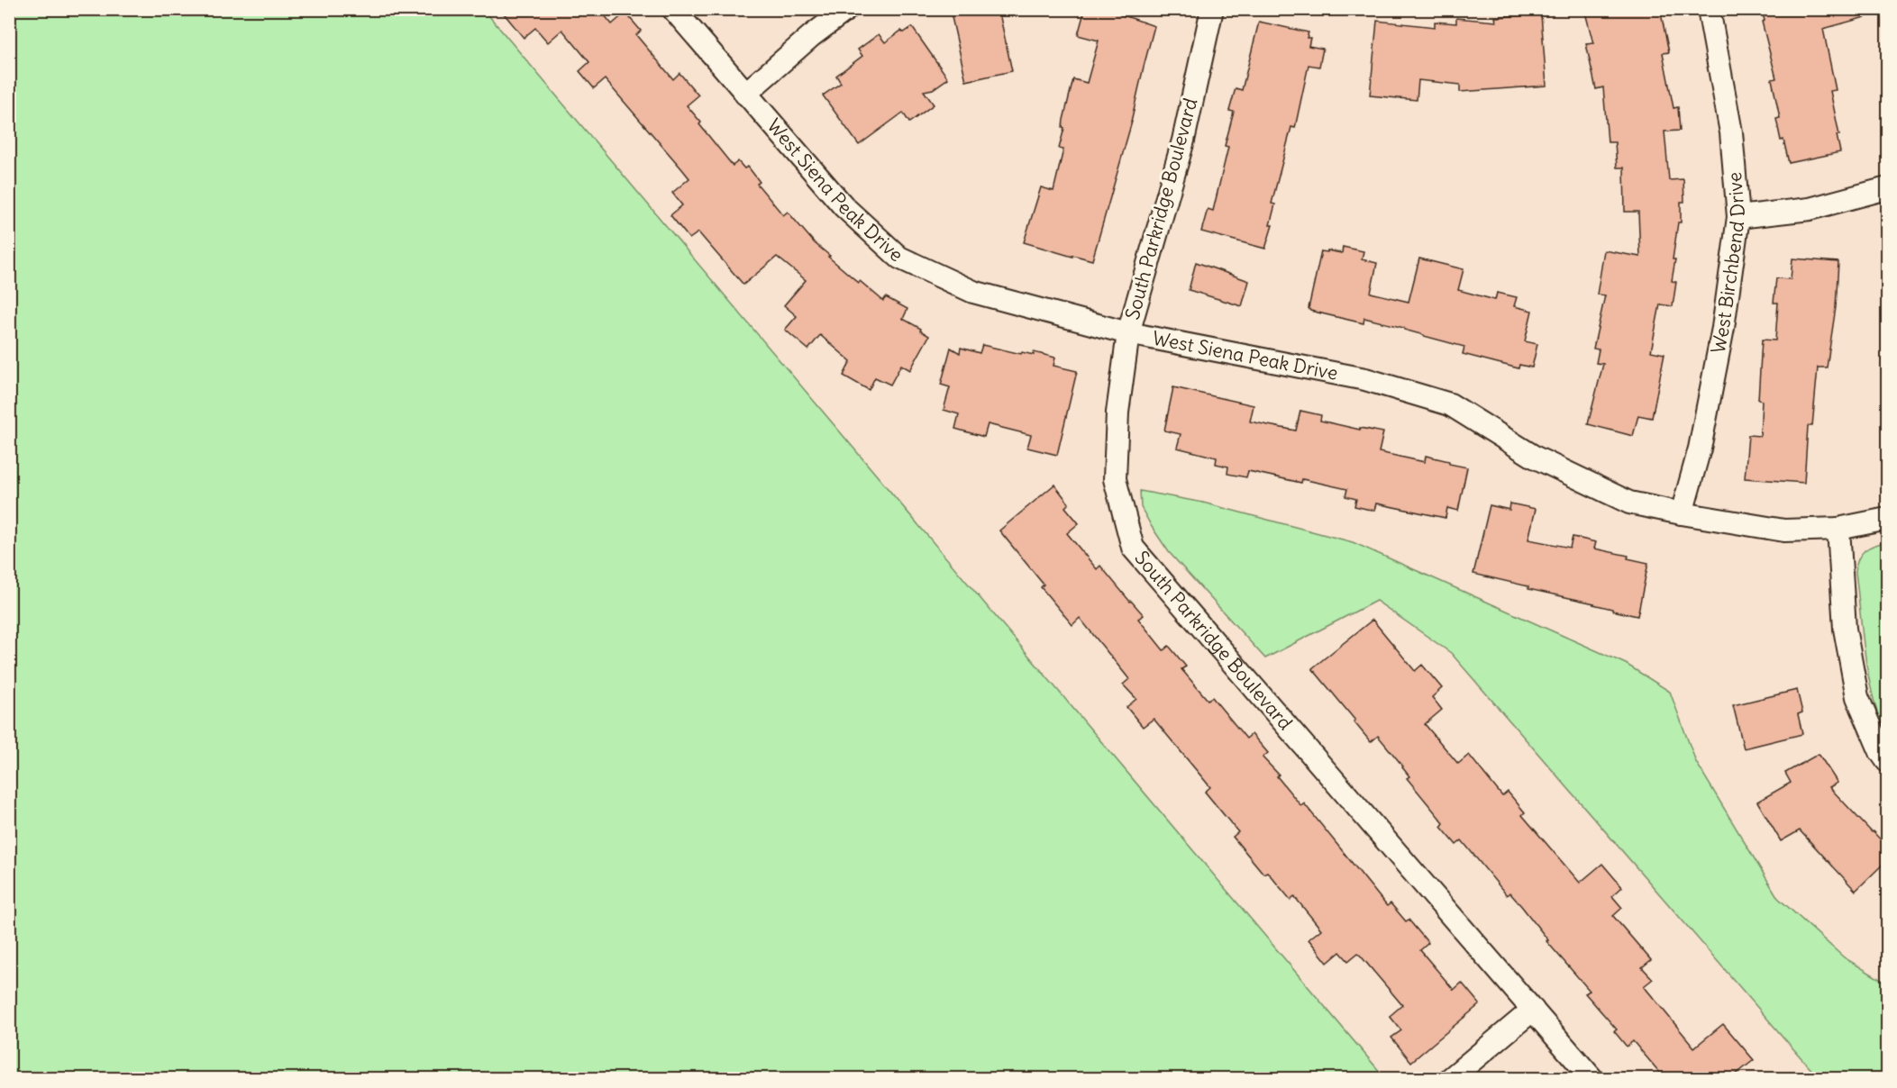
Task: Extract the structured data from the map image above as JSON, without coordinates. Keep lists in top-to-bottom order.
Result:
{
  "streets": {
    "street": ["West Siena Peak Drive", "South Parkridge Boulevard", "West Birchbend Drive"]
  },
  "crossings": [
    ["West Siena Peak Drive", "South Parkridge Boulevard"],
    ["West Siena Peak Drive", "West Birchbend Drive"]
  ]
}
